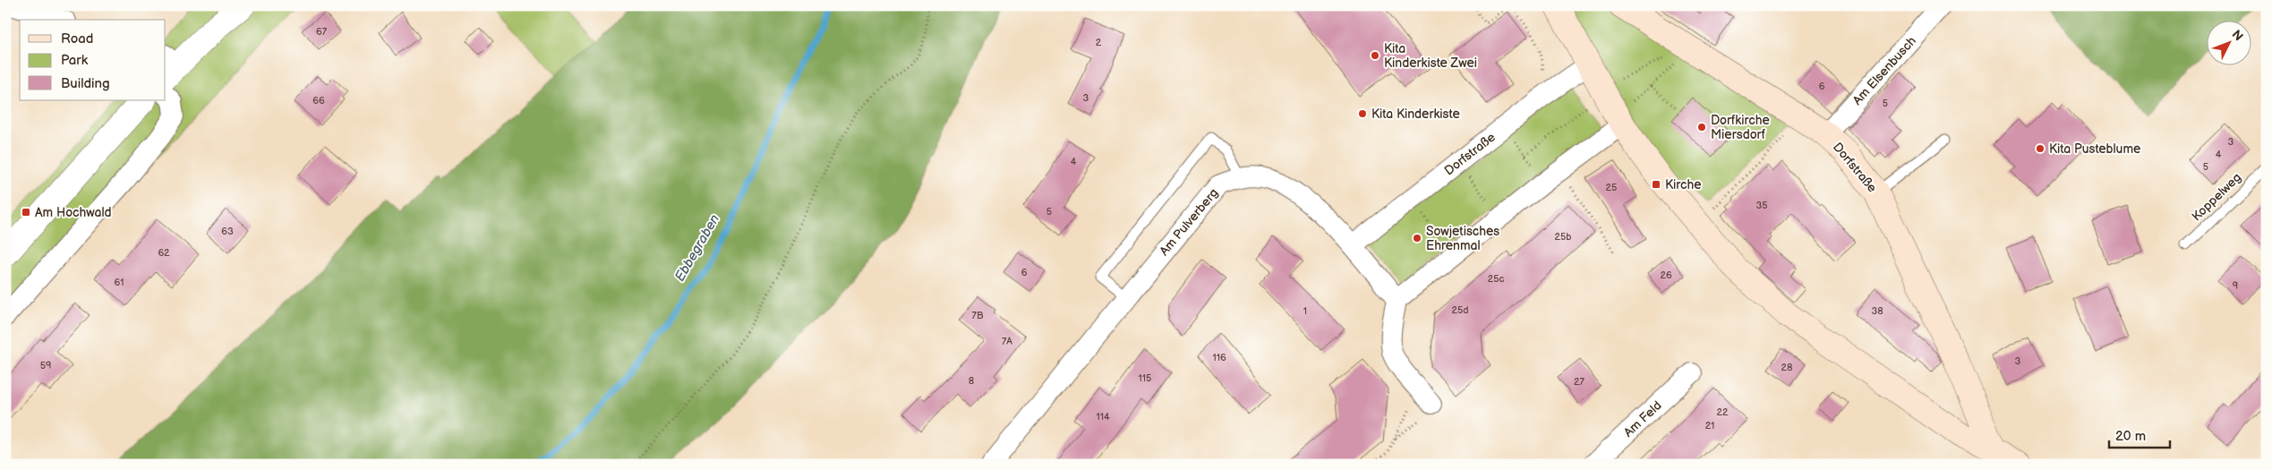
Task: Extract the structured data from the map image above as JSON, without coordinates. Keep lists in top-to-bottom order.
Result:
{
  "streets": {
    "main road": ["Dorfstraße"],
    "street": ["Am Elsenbusch", "Am Pulverberg", "Am Feld"],
    "lane": ["Koppelweg"]
  },
  "crossings": [
    ["Am Elsenbusch", "Dorfstraße"],
    ["Dorfstraße", "Am Pulverberg"]
  ],
  "water": ["Ebbegraben"],
  "places": {
    "other": [
      "Kita Kinderkiste Zwei",
      "Kita Kinderkiste",
      "Dorfkirche Miersdorf",
      "Kita Pusteblume",
      "Sowjetisches Ehrenmal"
    ],
    "transit": ["Kirche", "Am Hochwald"]
  },
  "house_numbers": [
    "67",
    "2",
    "6",
    "3",
    "66",
    "5",
    "3",
    "4",
    "4",
    "5",
    "25",
    "35",
    "5",
    "63",
    "25b",
    "62",
    "6",
    "26",
    "25c",
    "61",
    "9",
    "25d",
    "1",
    "38",
    "7B",
    "7A",
    "116",
    "3",
    "59",
    "28",
    "115",
    "8",
    "27",
    "22",
    "114",
    "21"
  ],
  "legend": ["Road", "Park", "Building"],
  "scale_bar": "20 m",
  "north": "top right"
}
